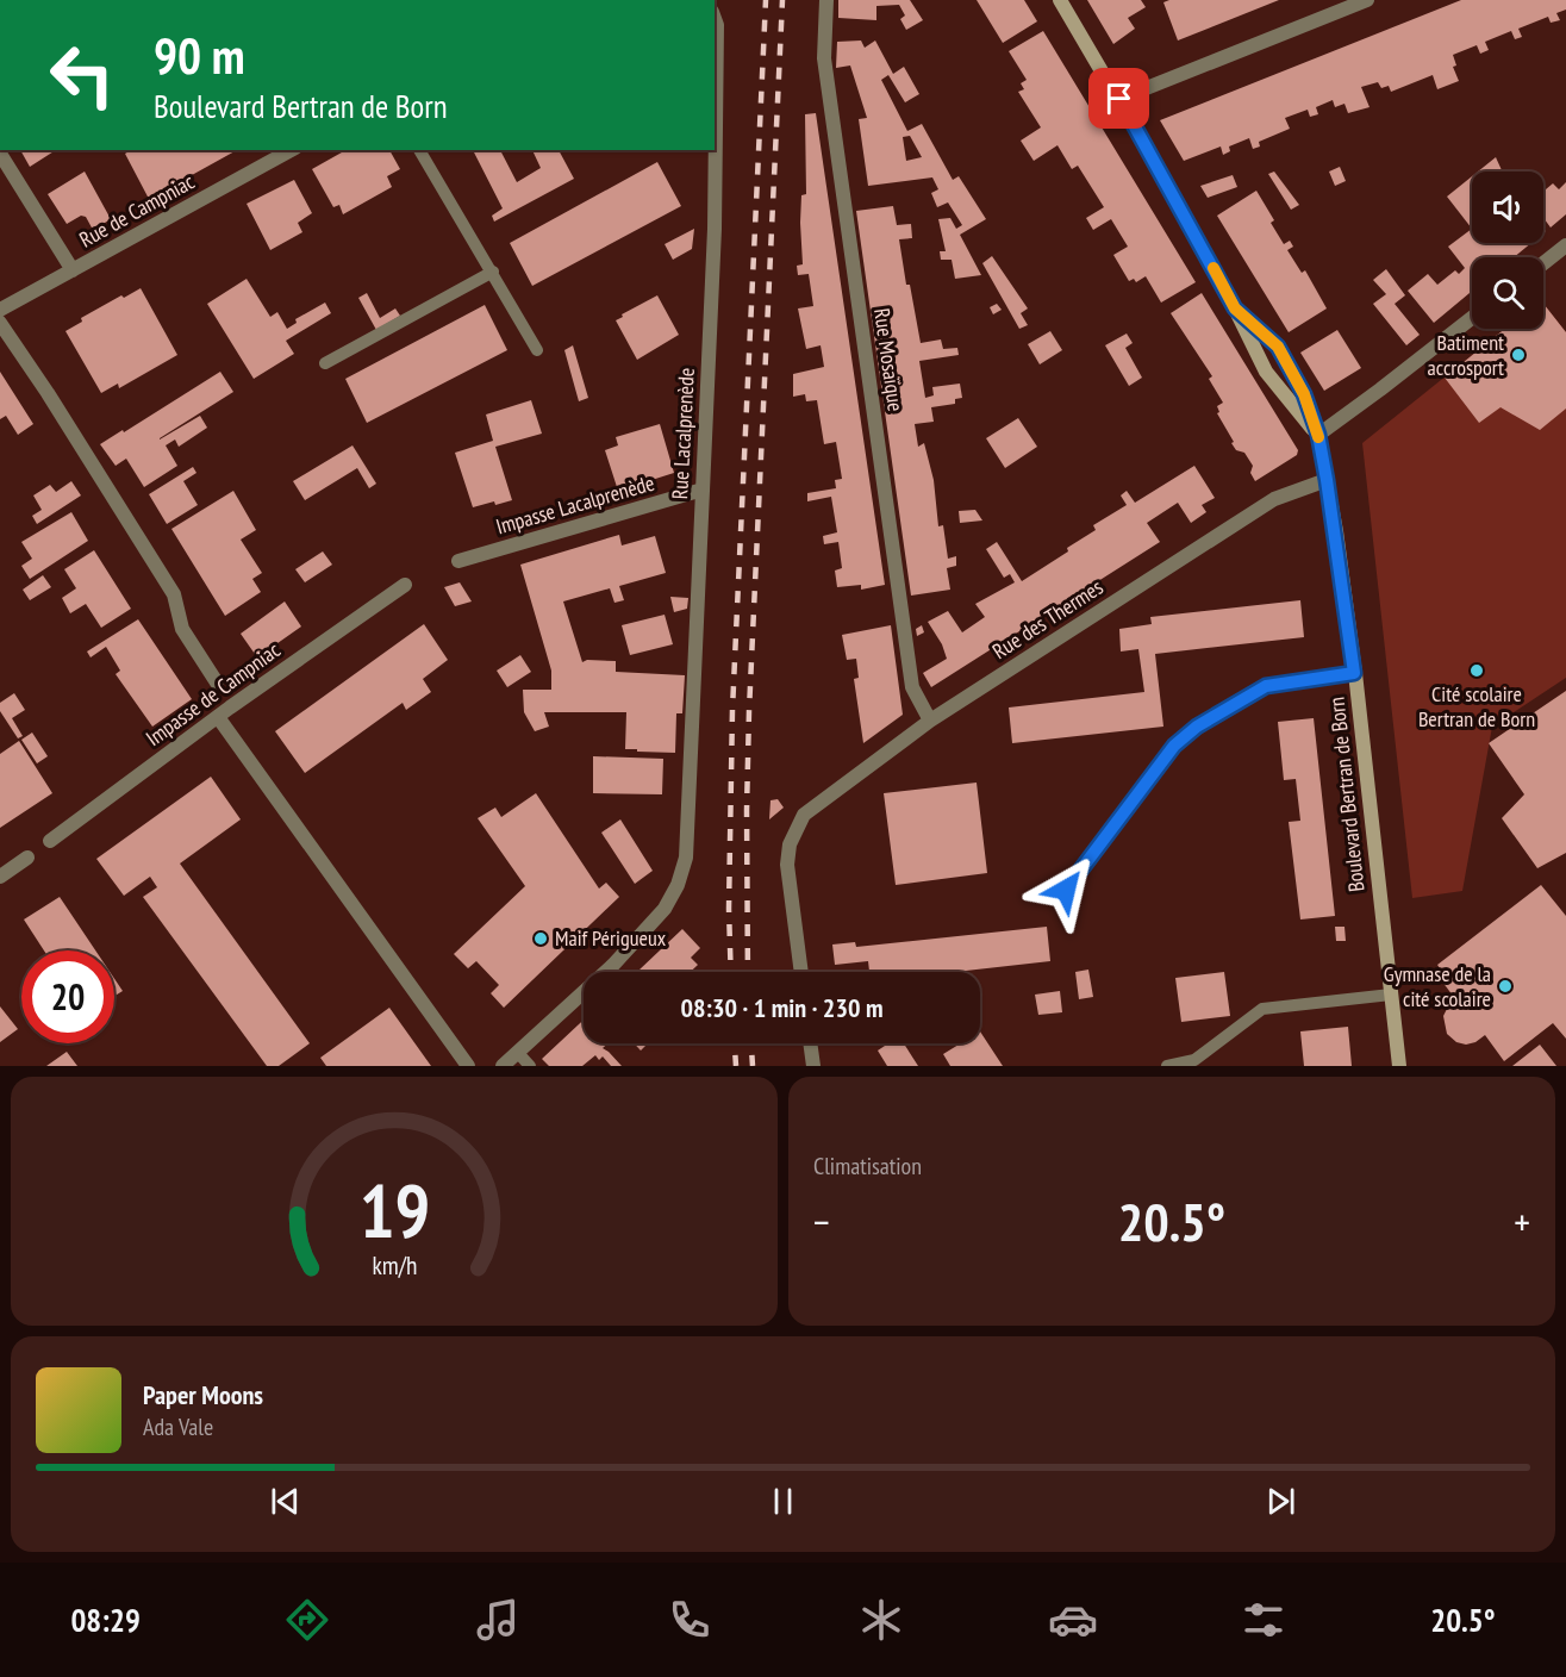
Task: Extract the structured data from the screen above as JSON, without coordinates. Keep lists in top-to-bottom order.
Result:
{
  "streets": {
    "main road": ["Boulevard Bertran de Born"],
    "street": [
      "Rue de Campniac",
      "Rue Mosaïque",
      "Rue Lacalprenède",
      "Impasse Lacalprenède",
      "Rue des Thermes",
      "Impasse de Campniac"
    ]
  },
  "crossings": [
    ["Rue Mosaïque", "Rue des Thermes"],
    ["Rue Lacalprenède", "Impasse Lacalprenède"],
    ["Rue des Thermes", "Boulevard Bertran de Born"]
  ],
  "places": [
    "Batiment accrosport",
    "Cité scolaire Bertran de Born",
    "Maif Périgueux",
    "Gymnase de la cité scolaire"
  ],
  "page": {
    "turn": ["90 m", "Boulevard Bertran de Born"],
    "limit": "20",
    "trip": "08:30 · 1 min · 230 m",
    "tile": "Climatisation",
    "heat": ["−", "20.5°", "+"],
    "song": ["Paper Moons", "Ada Vale"],
    "tabs": ["08:29", "20.5°"],
    "gauge": ["19", "km/h"]
  }
}
